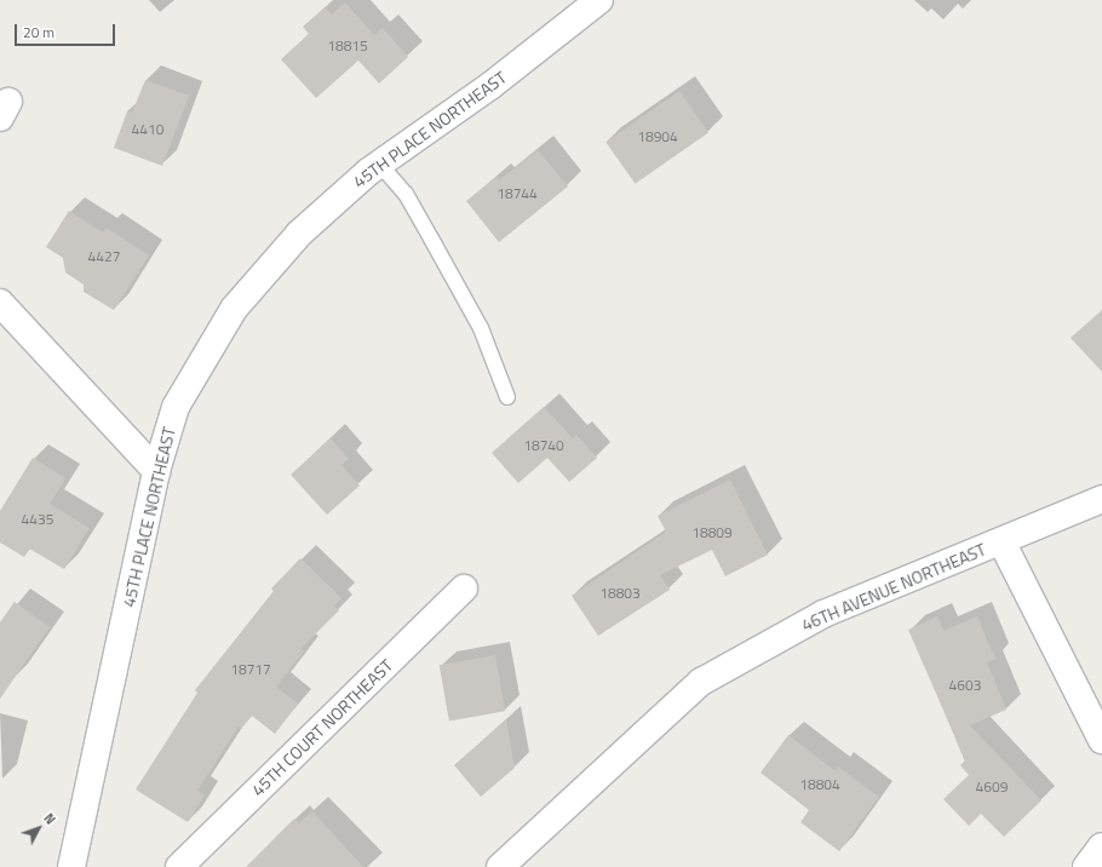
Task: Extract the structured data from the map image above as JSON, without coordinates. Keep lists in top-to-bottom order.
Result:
{
  "streets": {
    "street": ["45TH PLACE NORTHEAST", "46TH AVENUE NORTHEAST", "45TH COURT NORTHEAST"]
  },
  "house_numbers": [
    "18815",
    "4410",
    "18904",
    "18744",
    "4427",
    "18740",
    "4435",
    "18809",
    "18803",
    "18717",
    "4603",
    "18804",
    "4609"
  ],
  "scale_bar": "20 m",
  "north": "top right"
}
